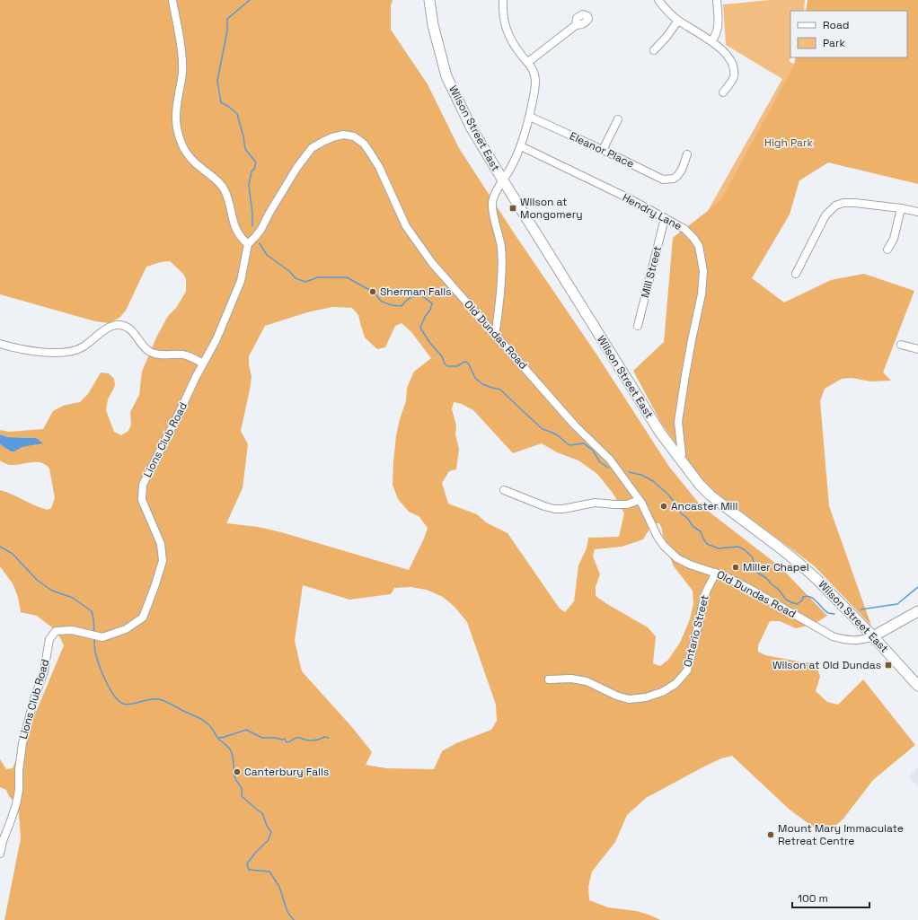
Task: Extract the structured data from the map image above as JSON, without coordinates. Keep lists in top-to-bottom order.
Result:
{
  "streets": {
    "main road": ["Wilson Street East"],
    "street": [
      "Eleanor Place",
      "Hendry Lane",
      "Mill Street",
      "Old Dundas Road",
      "Lions Club Road",
      "Ontario Street"
    ]
  },
  "crossings": [
    ["Wilson Street East", "Hendry Lane"],
    ["Wilson Street East", "Old Dundas Road"],
    ["Hendry Lane", "Mill Street"],
    ["Old Dundas Road", "Lions Club Road"],
    ["Old Dundas Road", "Ontario Street"]
  ],
  "parks": ["High Park"],
  "places": {
    "transit": ["Wilson at Mongomery", "Wilson at Old Dundas"],
    "other": [
      "Sherman Falls",
      "Ancaster Mill",
      "Miller Chapel",
      "Canterbury Falls",
      "Mount Mary Immaculate Retreat Centre"
    ]
  },
  "legend": ["Road", "Park"],
  "scale_bar": "100 m"
}
